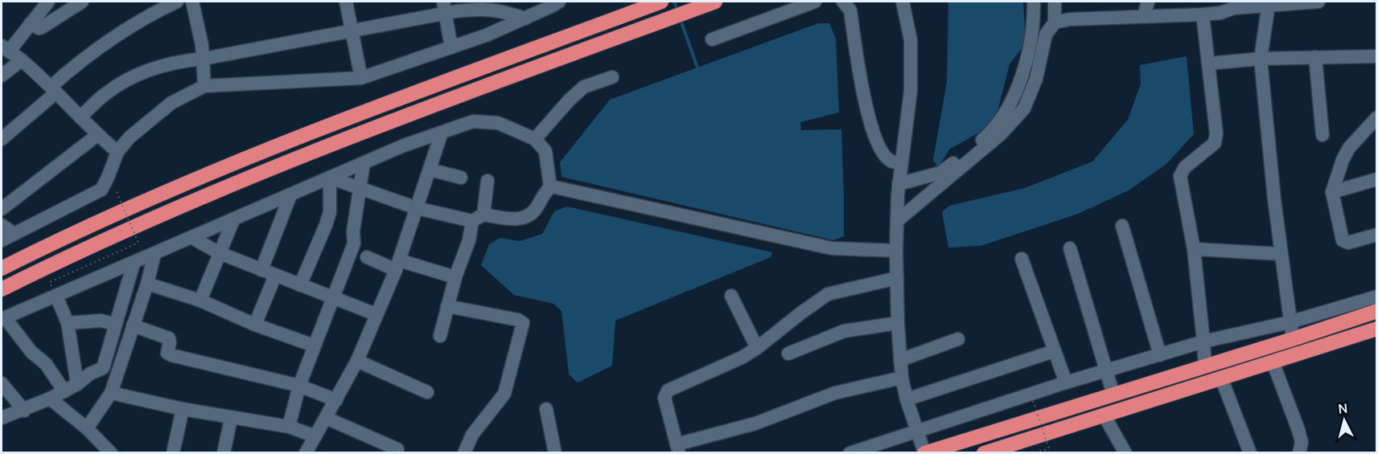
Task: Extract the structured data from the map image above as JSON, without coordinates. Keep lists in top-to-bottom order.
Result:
{
  "north": "top"
}
